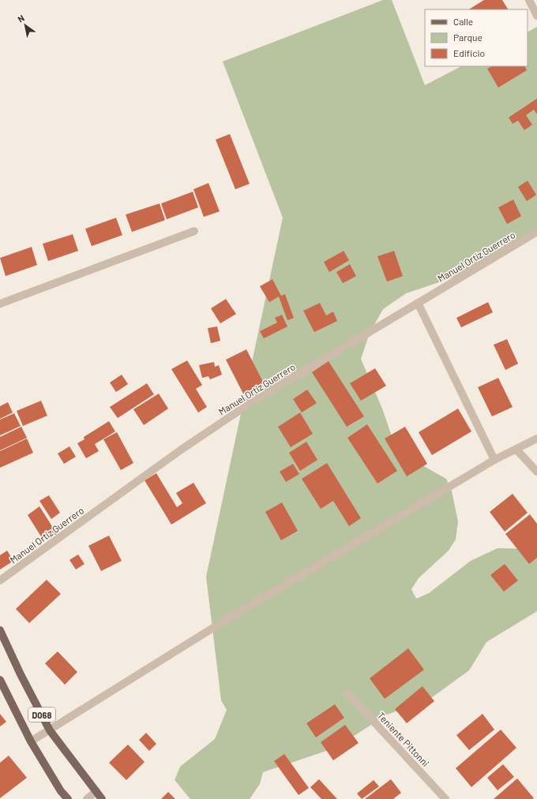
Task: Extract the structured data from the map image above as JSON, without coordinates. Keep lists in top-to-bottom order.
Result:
{
  "streets": {
    "main road": ["D068"],
    "street": ["Manuel Ortíz Guerrero", "Teniente Pittonni"]
  },
  "legend": ["Calle", "Parque", "Edificio"],
  "north": "top left"
}
